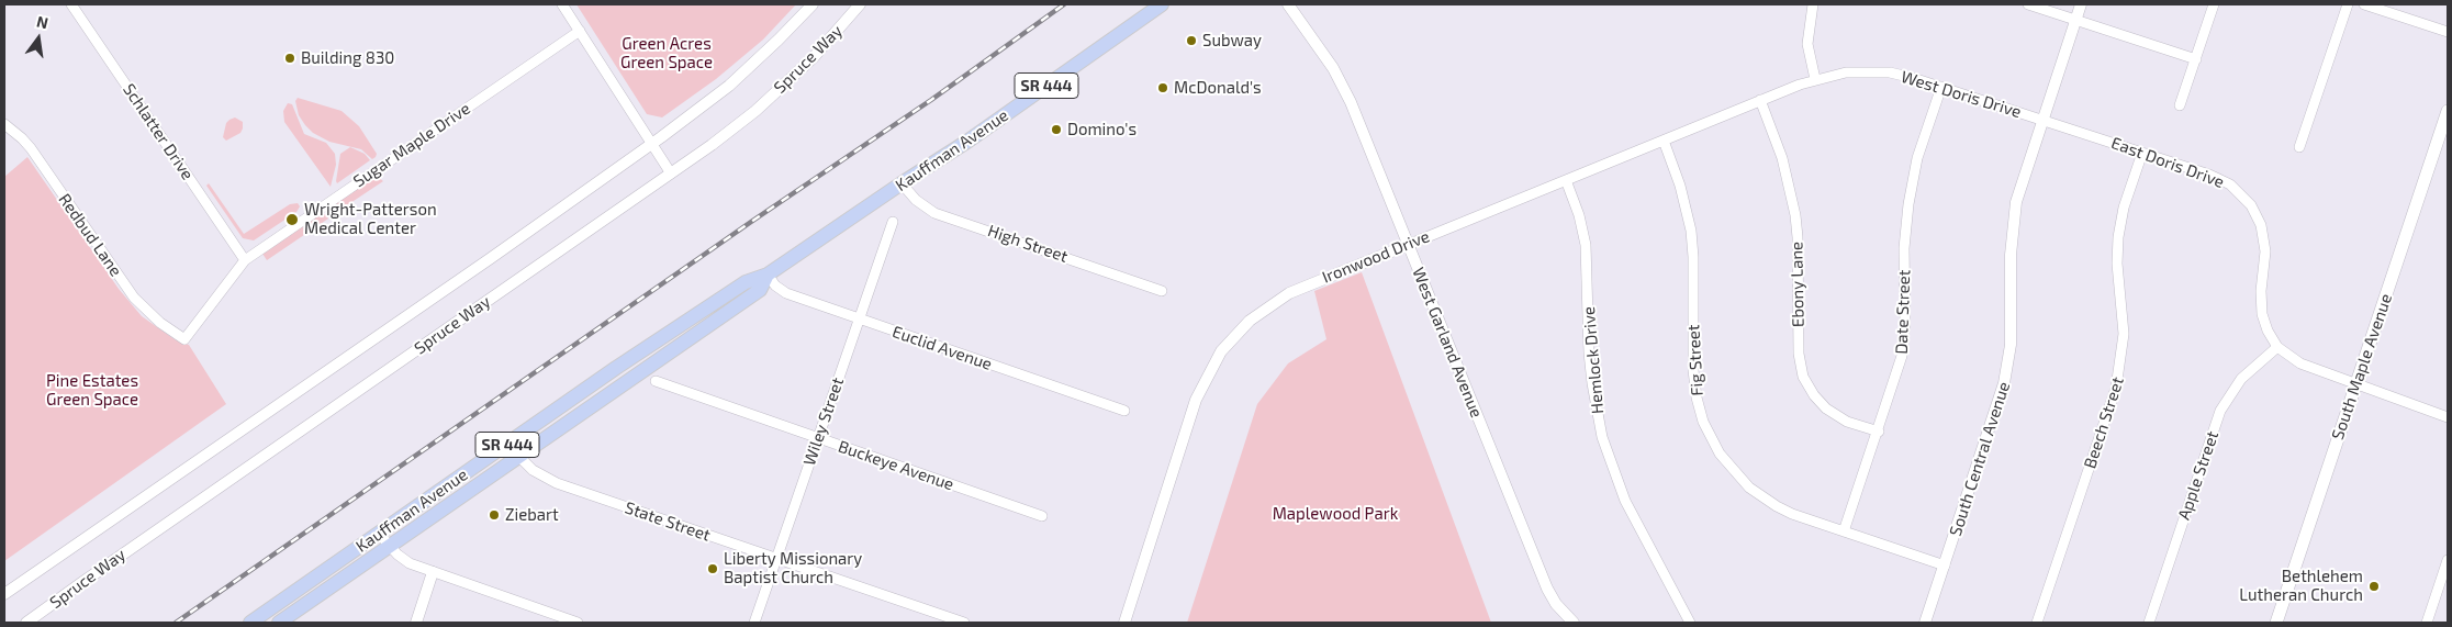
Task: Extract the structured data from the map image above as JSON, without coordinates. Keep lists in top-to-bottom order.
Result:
{
  "streets": {
    "main road": ["SR 444", "Kauffman Avenue", "South Maple Avenue"],
    "street": [
      "Spruce Way",
      "West Doris Drive",
      "Schlatter Drive",
      "Sugar Maple Drive",
      "East Doris Drive",
      "Redbud Lane",
      "High Street",
      "Ironwood Drive",
      "Ebony Lane",
      "Date Street",
      "West Garland Avenue",
      "Euclid Avenue",
      "Hemlock Drive",
      "Fig Street",
      "Wiley Street",
      "Beech Street",
      "South Central Avenue",
      "Buckeye Avenue",
      "Apple Street",
      "State Street"
    ]
  },
  "crossings": [
    ["West Doris Drive", "East Doris Drive"],
    ["West Doris Drive", "Ironwood Drive"],
    ["West Doris Drive", "Date Street"],
    ["West Doris Drive", "South Central Avenue"],
    ["Schlatter Drive", "Sugar Maple Drive"],
    ["Sugar Maple Drive", "Redbud Lane"],
    ["Kauffman Avenue", "High Street"],
    ["Kauffman Avenue", "Euclid Avenue"],
    ["Kauffman Avenue", "State Street"],
    ["East Doris Drive", "South Maple Avenue"],
    ["East Doris Drive", "Beech Street"],
    ["East Doris Drive", "South Central Avenue"],
    ["East Doris Drive", "Apple Street"],
    ["Ironwood Drive", "Ebony Lane"],
    ["Ironwood Drive", "West Garland Avenue"],
    ["Ironwood Drive", "Hemlock Drive"],
    ["Ironwood Drive", "Fig Street"],
    ["Ebony Lane", "Date Street"],
    ["Date Street", "Fig Street"],
    ["Euclid Avenue", "Wiley Street"],
    ["Fig Street", "South Central Avenue"],
    ["Wiley Street", "Buckeye Avenue"],
    ["Wiley Street", "State Street"]
  ],
  "parks": ["Green Acres Green Space", "Pine Estates Green Space", "Maplewood Park"],
  "places": [
    "Subway",
    "Building 830",
    "McDonald's",
    "Domino's",
    "Wright-Patterson Medical Center",
    "Ziebart",
    "Liberty Missionary Baptist Church",
    "Bethlehem Lutheran Church"
  ],
  "north": "top"
}
